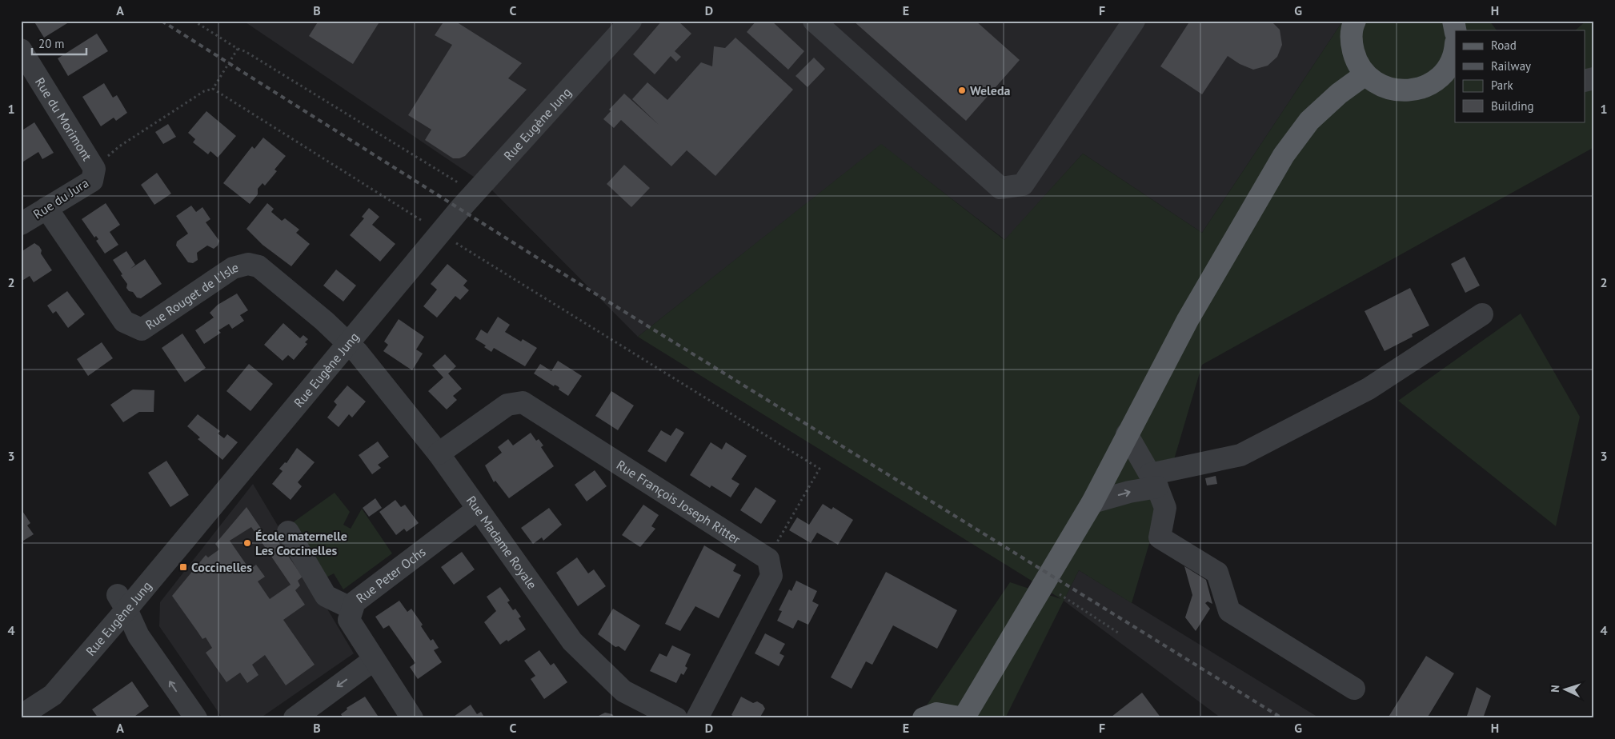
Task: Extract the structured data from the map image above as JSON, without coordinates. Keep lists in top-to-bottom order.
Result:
{
  "streets": {
    "street": [
      "Rue du Morimont",
      "Rue Eugène Jung",
      "Rue du Jura",
      "Rue Rouget de l'Isle",
      "Rue François Joseph Ritter",
      "Rue Madame Royale",
      "Rue Peter Ochs"
    ]
  },
  "crossings": [
    ["Rue du Morimont", "Rue du Jura"],
    ["Rue Eugène Jung", "Rue Rouget de l'Isle"],
    ["Rue Eugène Jung", "Rue Madame Royale"],
    ["Rue du Jura", "Rue Rouget de l'Isle"],
    ["Rue Rouget de l'Isle", "Rue Madame Royale"],
    ["Rue François Joseph Ritter", "Rue Madame Royale"],
    ["Rue Madame Royale", "Rue Peter Ochs"]
  ],
  "places": {
    "other": ["Weleda", "École maternelle Les Coccinelles"],
    "transit": ["Coccinelles"]
  },
  "legend": [
    "Road",
    "Railway",
    "Park",
    "Building"
  ],
  "scale_bar": "20 m",
  "north": "left",
  "grid": {
    "columns": [
      "A",
      "B",
      "C",
      "D",
      "E",
      "F",
      "G",
      "H"
    ],
    "rows": [
      "1",
      "2",
      "3",
      "4"
    ]
  }
}
